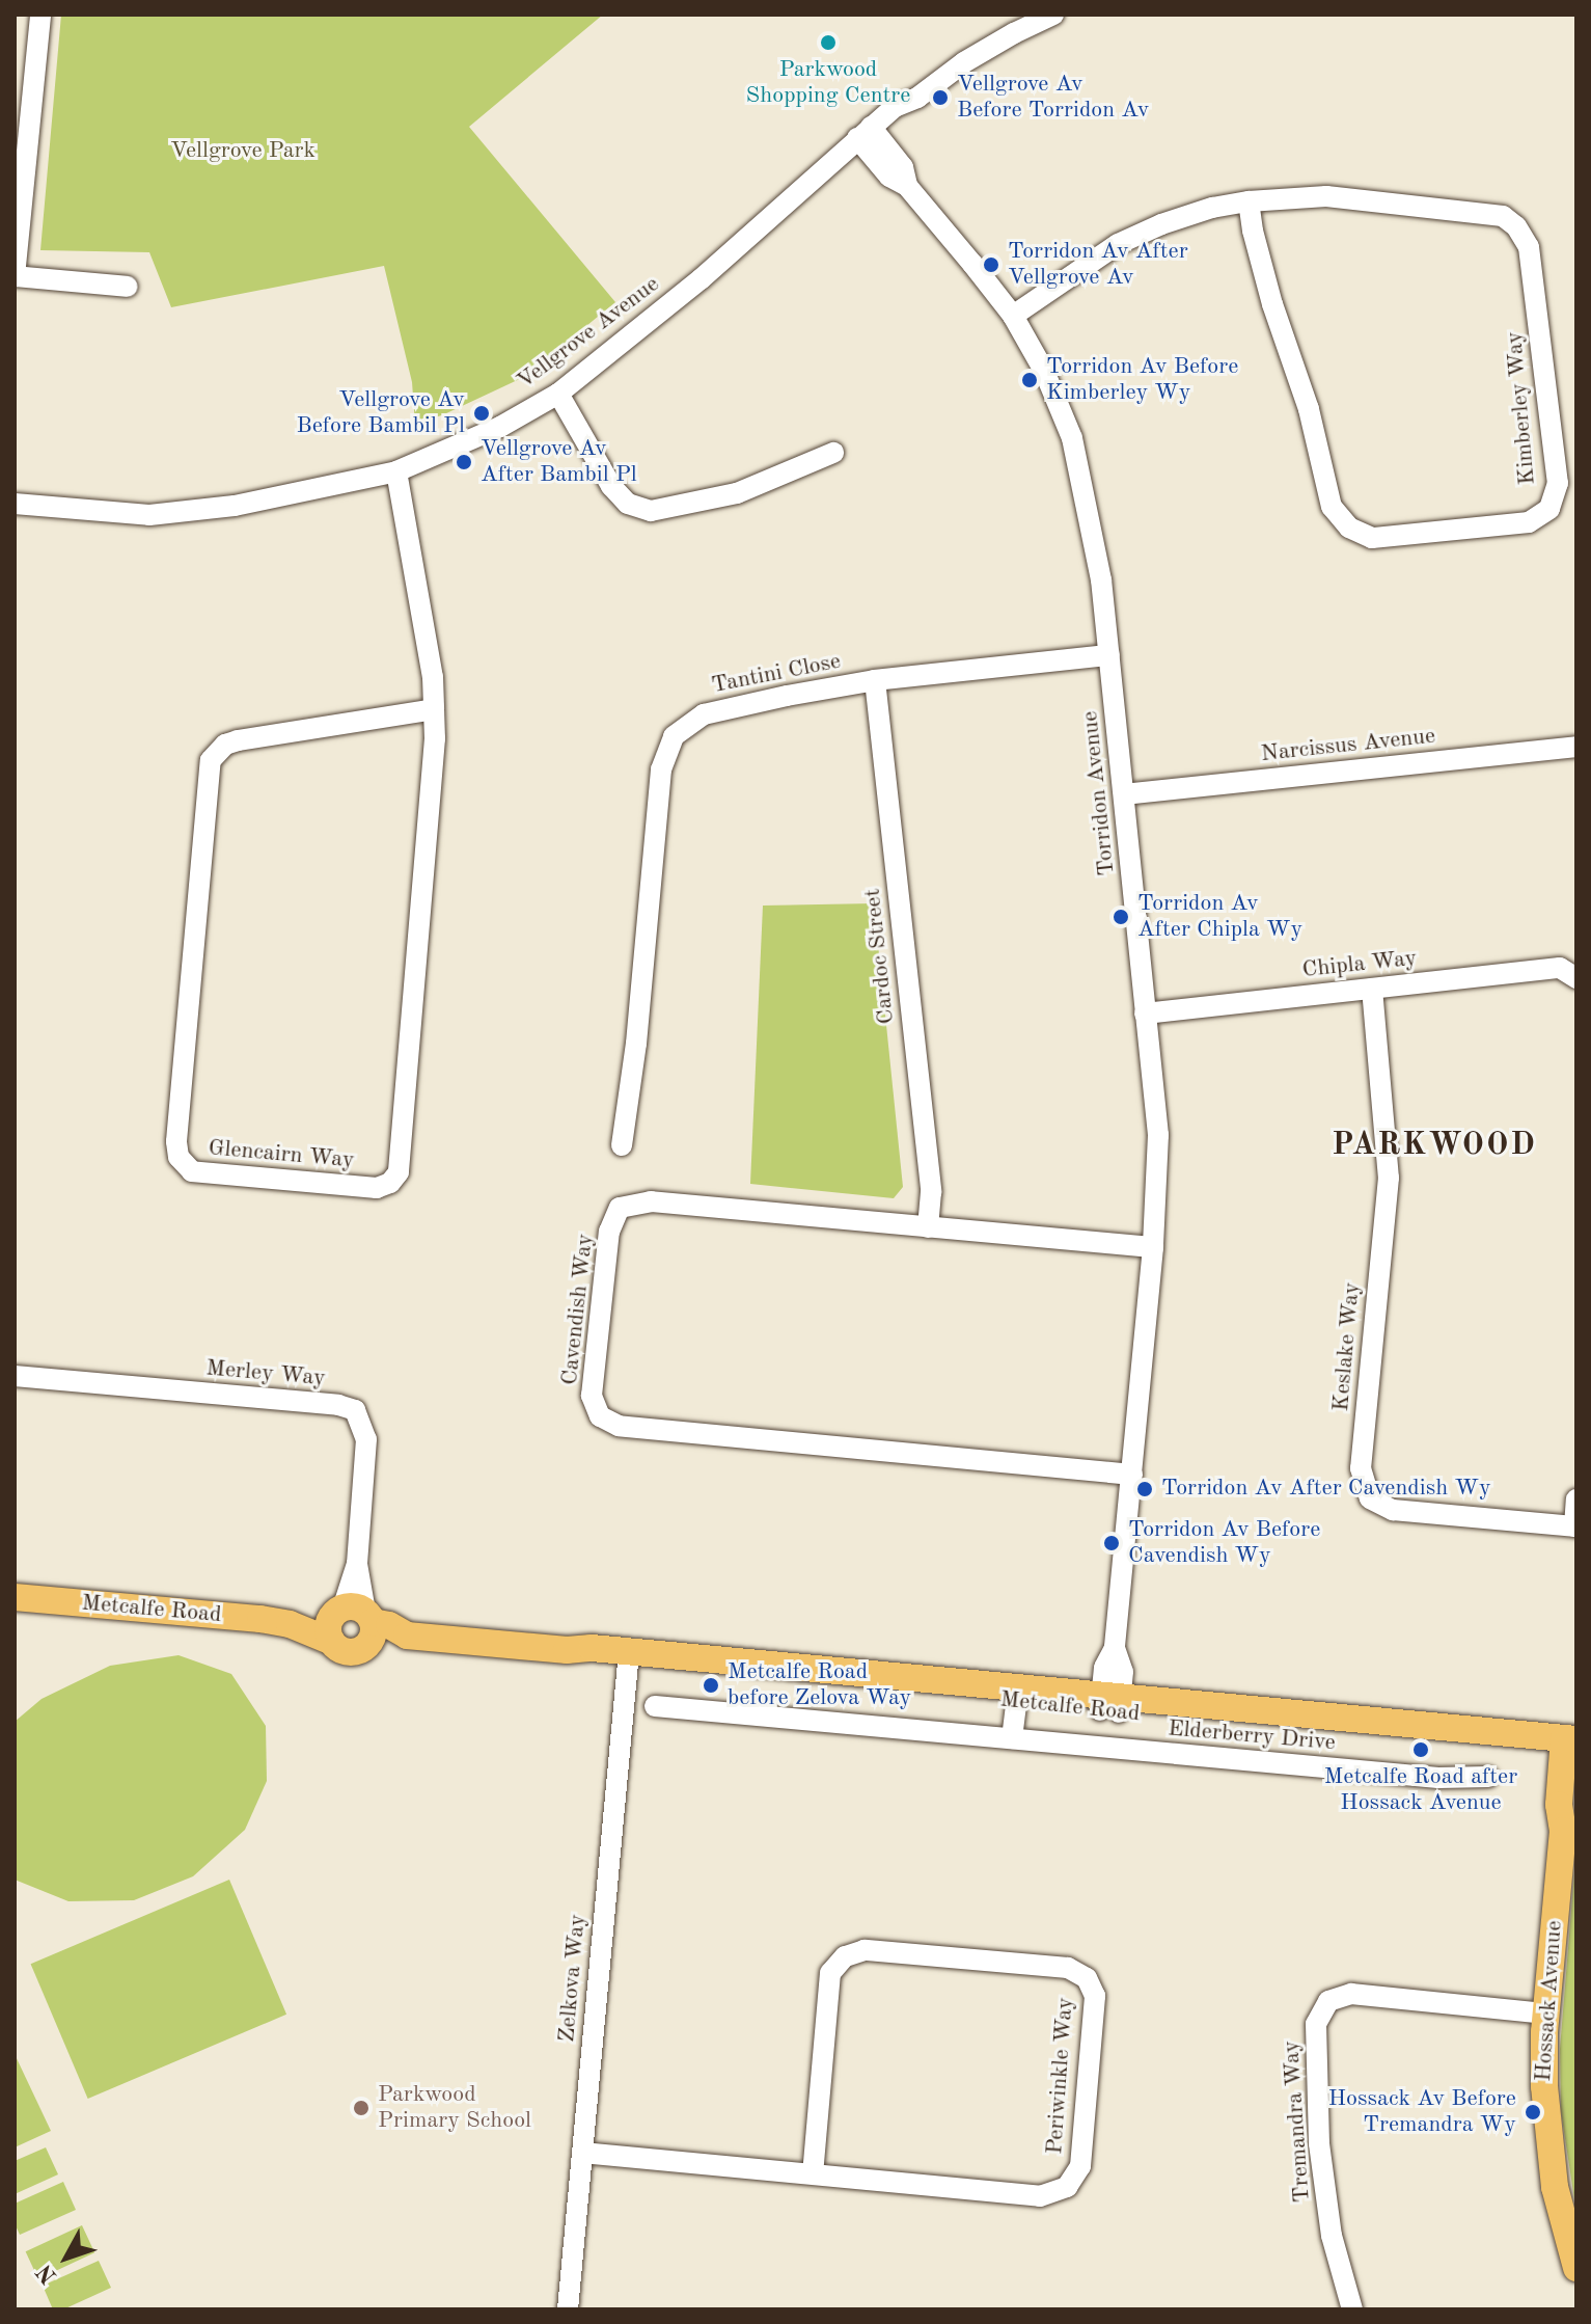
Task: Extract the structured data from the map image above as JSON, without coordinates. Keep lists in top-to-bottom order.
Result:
{
  "streets": {
    "main road": ["Metcalfe Road", "Hossack Avenue"],
    "street": [
      "Vellgrove Avenue",
      "Kimberley Way",
      "Tantini Close",
      "Narcissus Avenue",
      "Torridon Avenue",
      "Cardoc Street",
      "Chipla Way",
      "Glencairn Way",
      "Cavendish Way",
      "Keslake Way",
      "Merley Way",
      "Elderberry Drive",
      "Zelkova Way",
      "Periwinkle Way",
      "Tremandra Way"
    ]
  },
  "crossings": [
    ["Vellgrove Avenue", "Torridon Avenue"],
    ["Vellgrove Avenue", "Glencairn Way"],
    ["Kimberley Way", "Torridon Avenue"],
    ["Tantini Close", "Torridon Avenue"],
    ["Tantini Close", "Cardoc Street"],
    ["Narcissus Avenue", "Torridon Avenue"],
    ["Torridon Avenue", "Chipla Way"],
    ["Torridon Avenue", "Cavendish Way"],
    ["Torridon Avenue", "Metcalfe Road"],
    ["Cardoc Street", "Cavendish Way"],
    ["Chipla Way", "Keslake Way"],
    ["Merley Way", "Metcalfe Road"],
    ["Metcalfe Road", "Zelkova Way"],
    ["Metcalfe Road", "Hossack Avenue"],
    ["Zelkova Way", "Periwinkle Way"],
    ["Hossack Avenue", "Tremandra Way"]
  ],
  "districts": ["PARKWOOD"],
  "parks": ["Vellgrove Park"],
  "places": [
    "Parkwood Shopping Centre",
    "Vellgrove Av Before Torridon Av",
    "Torridon Av After Vellgrove Av",
    "Torridon Av Before Kimberley Wy",
    "Vellgrove Av Before Bambil Pl",
    "Vellgrove Av After Bambil Pl",
    "Torridon Av After Chipla Wy",
    "Torridon Av After Cavendish Wy",
    "Torridon Av Before Cavendish Wy",
    "Metcalfe Road before Zelova Way",
    "Metcalfe Road after Hossack Avenue",
    "Parkwood Primary School",
    "Hossack Av Before Tremandra Wy"
  ],
  "north": "bottom left"
}
